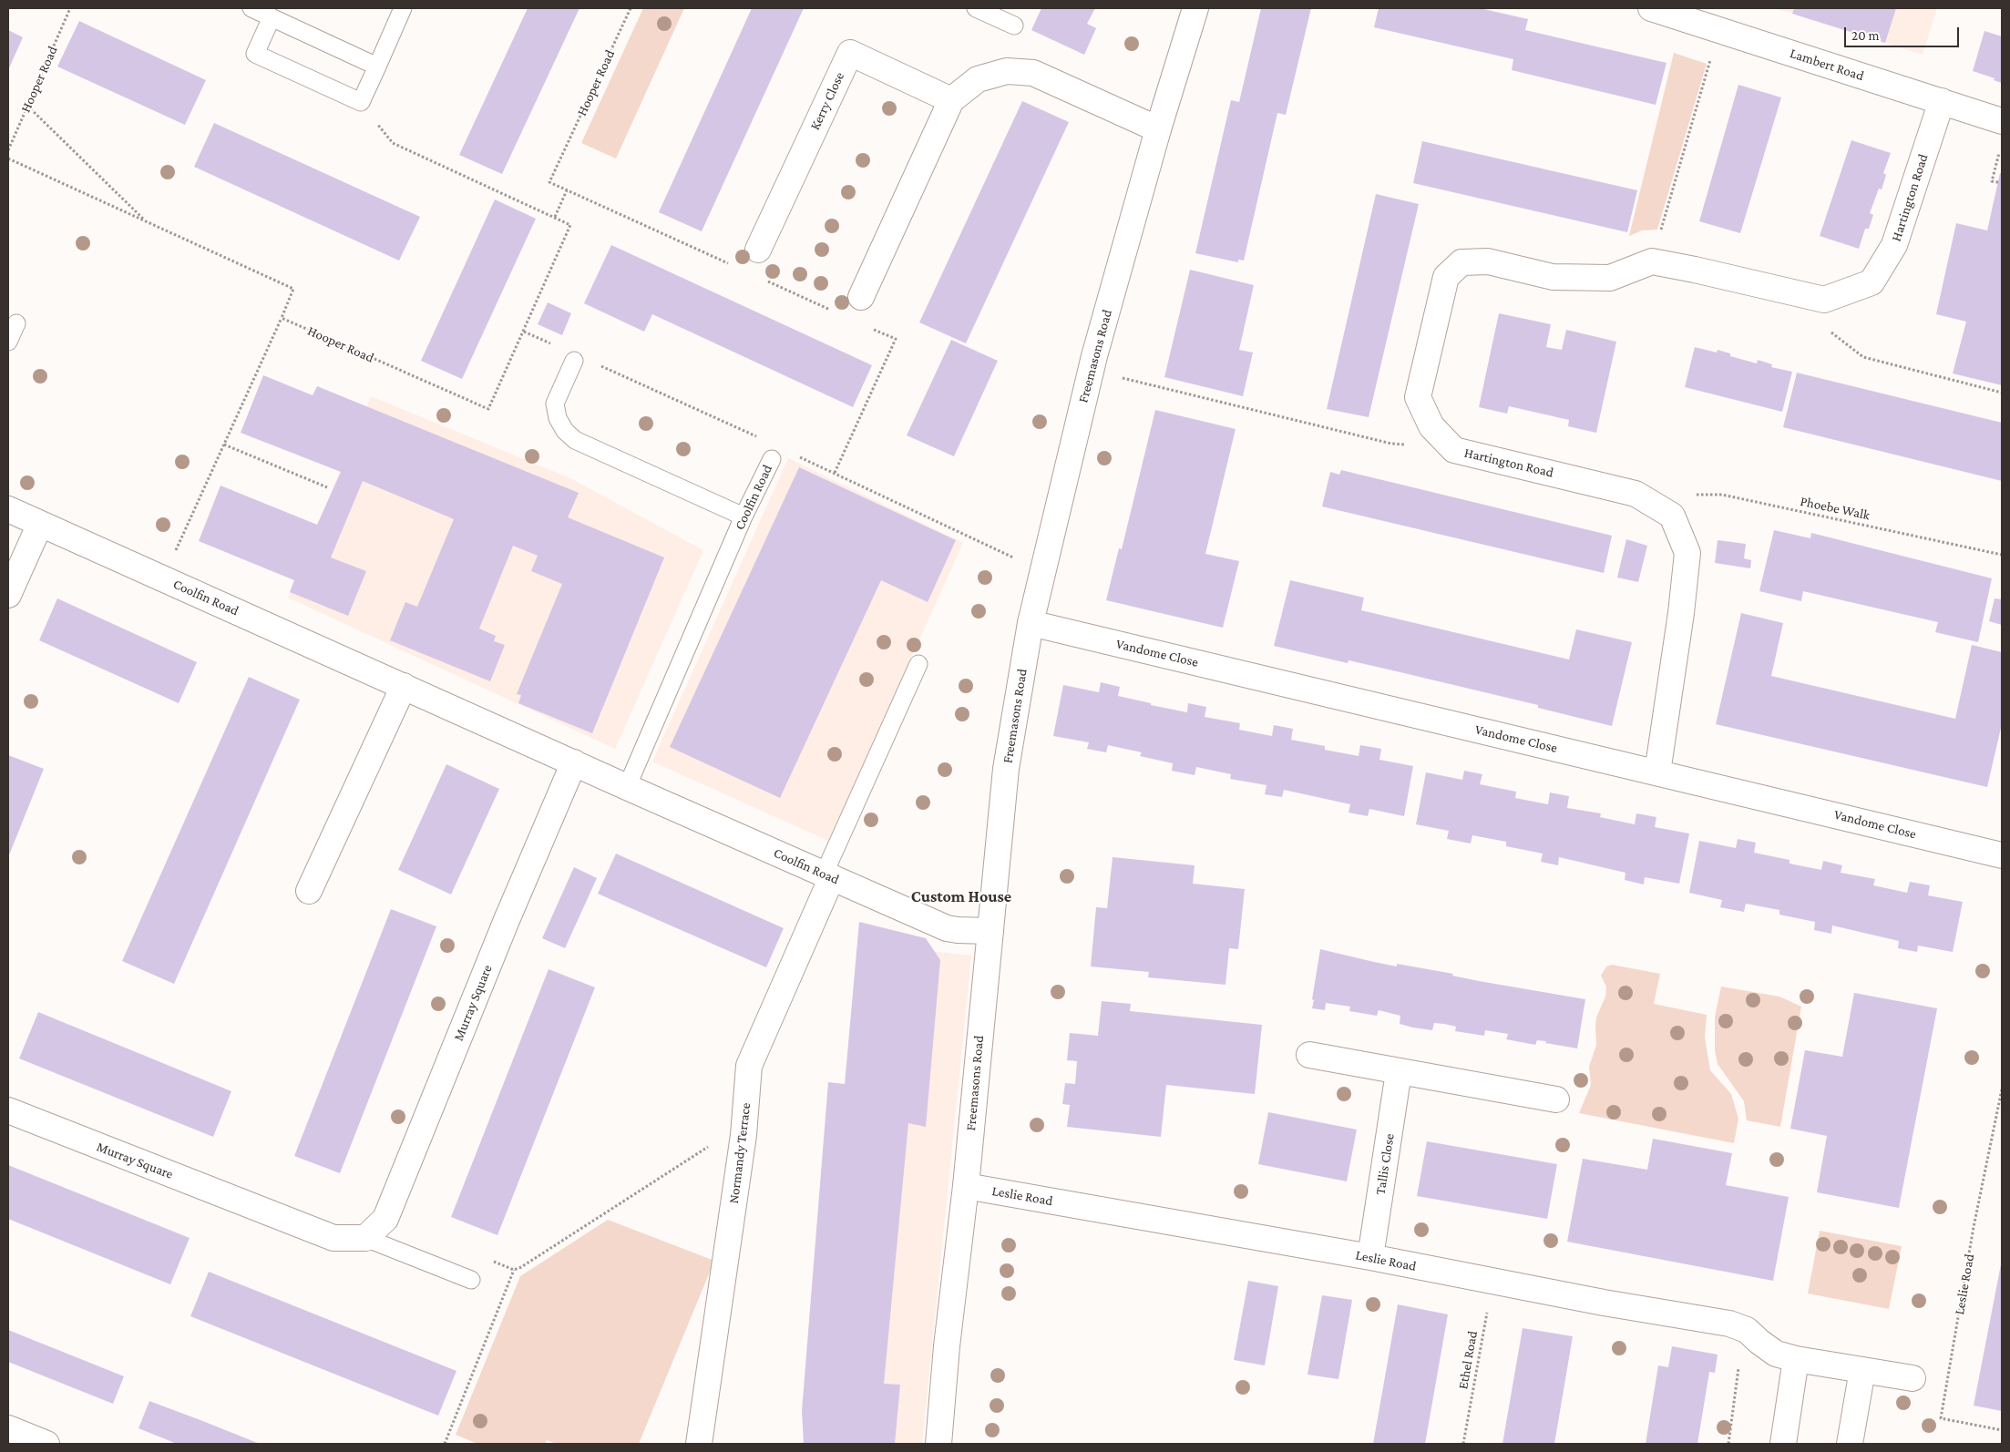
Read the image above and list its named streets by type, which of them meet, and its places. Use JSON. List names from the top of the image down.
{
  "streets": {
    "street": [
      "Lambert Road",
      "Kerry Close",
      "Hartington Road",
      "Freemasons Road",
      "Coolfin Road",
      "Vandome Close",
      "Murray Square",
      "Normandy Terrace",
      "Tallis Close",
      "Leslie Road"
    ],
    "path": ["Hooper Road", "Phoebe Walk", "Ethel Road"]
  },
  "crossings": [
    ["Lambert Road", "Hartington Road"],
    ["Hartington Road", "Phoebe Walk"],
    ["Freemasons Road", "Coolfin Road"],
    ["Freemasons Road", "Vandome Close"],
    ["Freemasons Road", "Leslie Road"],
    ["Coolfin Road", "Murray Square"],
    ["Coolfin Road", "Normandy Terrace"],
    ["Tallis Close", "Leslie Road"],
    ["Leslie Road", "Ethel Road"]
  ],
  "districts": ["Custom House"],
  "scale_bar": "20 m"
}
